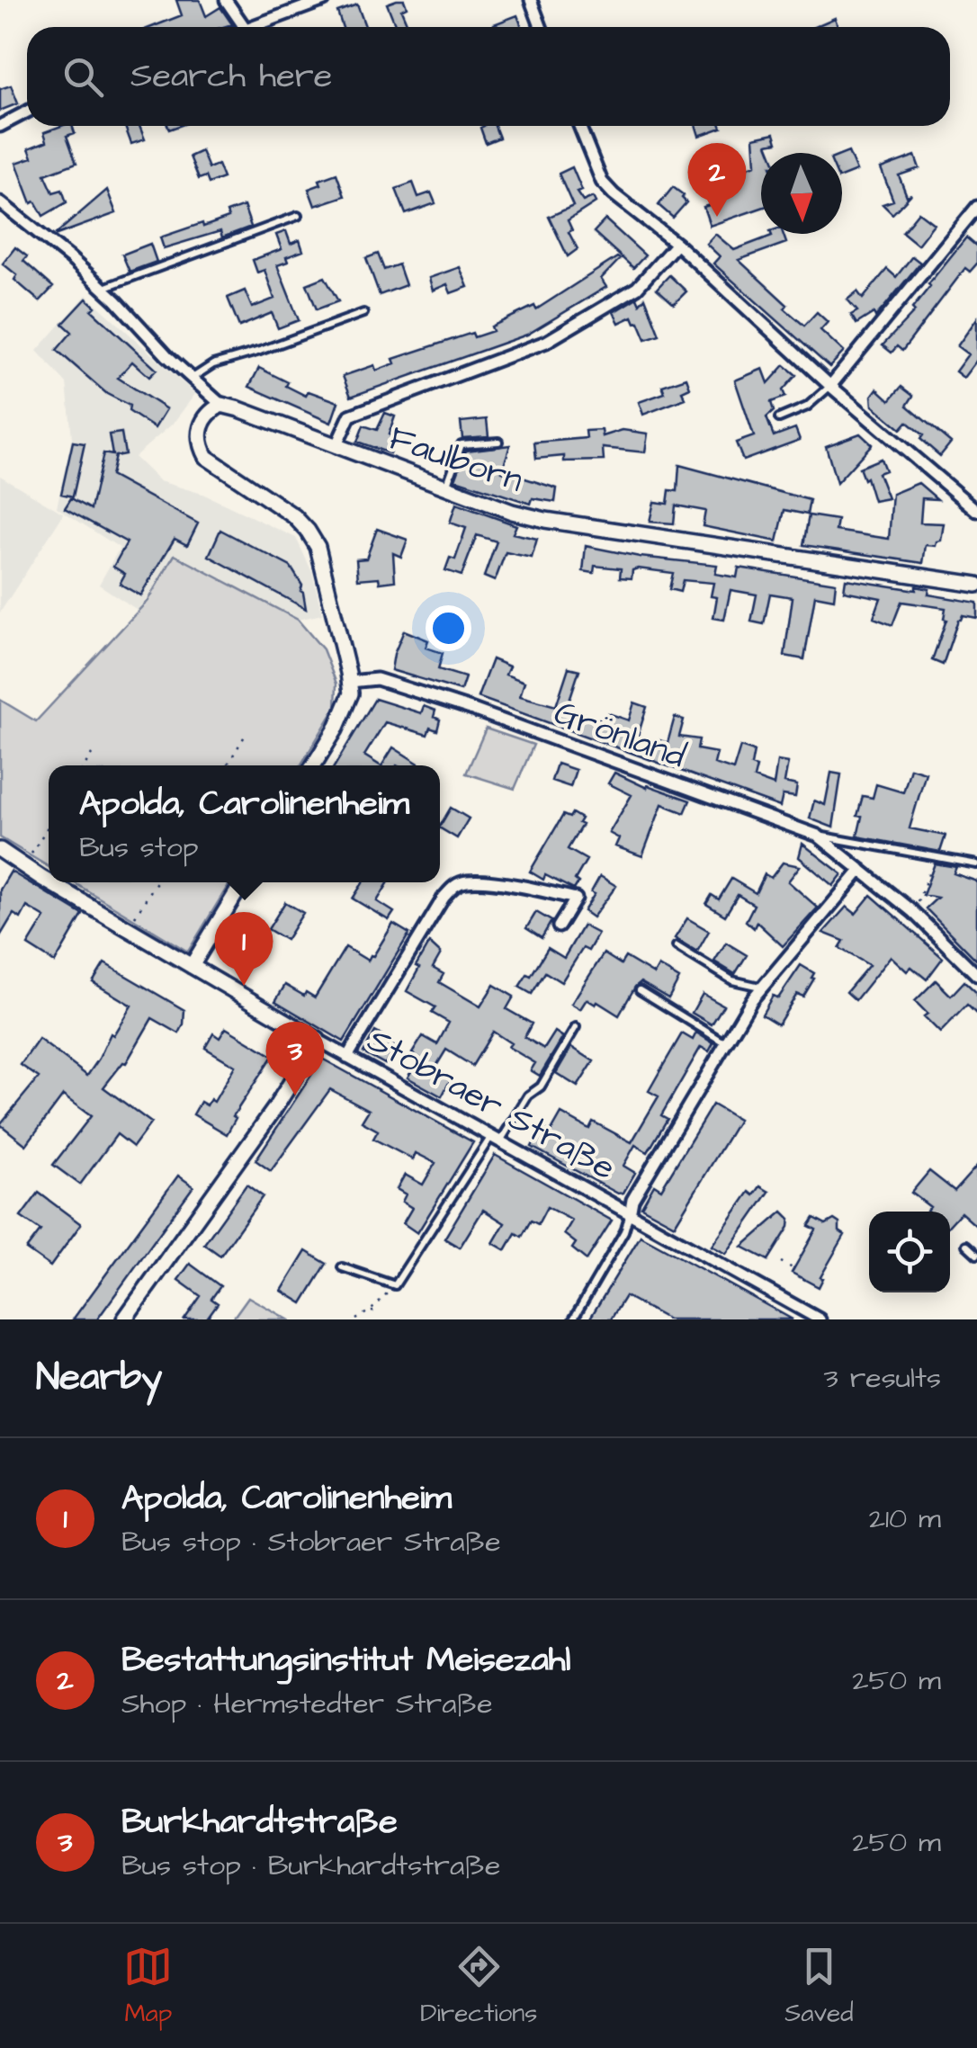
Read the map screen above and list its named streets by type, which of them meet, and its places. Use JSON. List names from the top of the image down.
{
  "streets": {
    "street": ["Faulborn", "Grönland", "Stobraer Straße"]
  },
  "north": "bottom",
  "page": {
    "search": "Search here",
    "pins": ["2", "1", "3"],
    "popup": ["Apolda, Carolinenheim", "Bus stop"],
    "heading": ["Nearby", "3 results"],
    "list": [
      {
        "mark": "1",
        "name": "Apolda, Carolinenheim",
        "note": "Bus stop · Stobraer Straße",
        "value": "210 m"
      },
      {
        "mark": "2",
        "name": "Bestattungsinstitut Meisezahl",
        "note": "Shop · Hermstedter Straße",
        "value": "250 m"
      },
      {
        "mark": "3",
        "name": "Burkhardtstraße",
        "note": "Bus stop · Burkhardtstraße",
        "value": "250 m"
      }
    ],
    "nav": ["Map", "Directions", "Saved"]
  }
}
